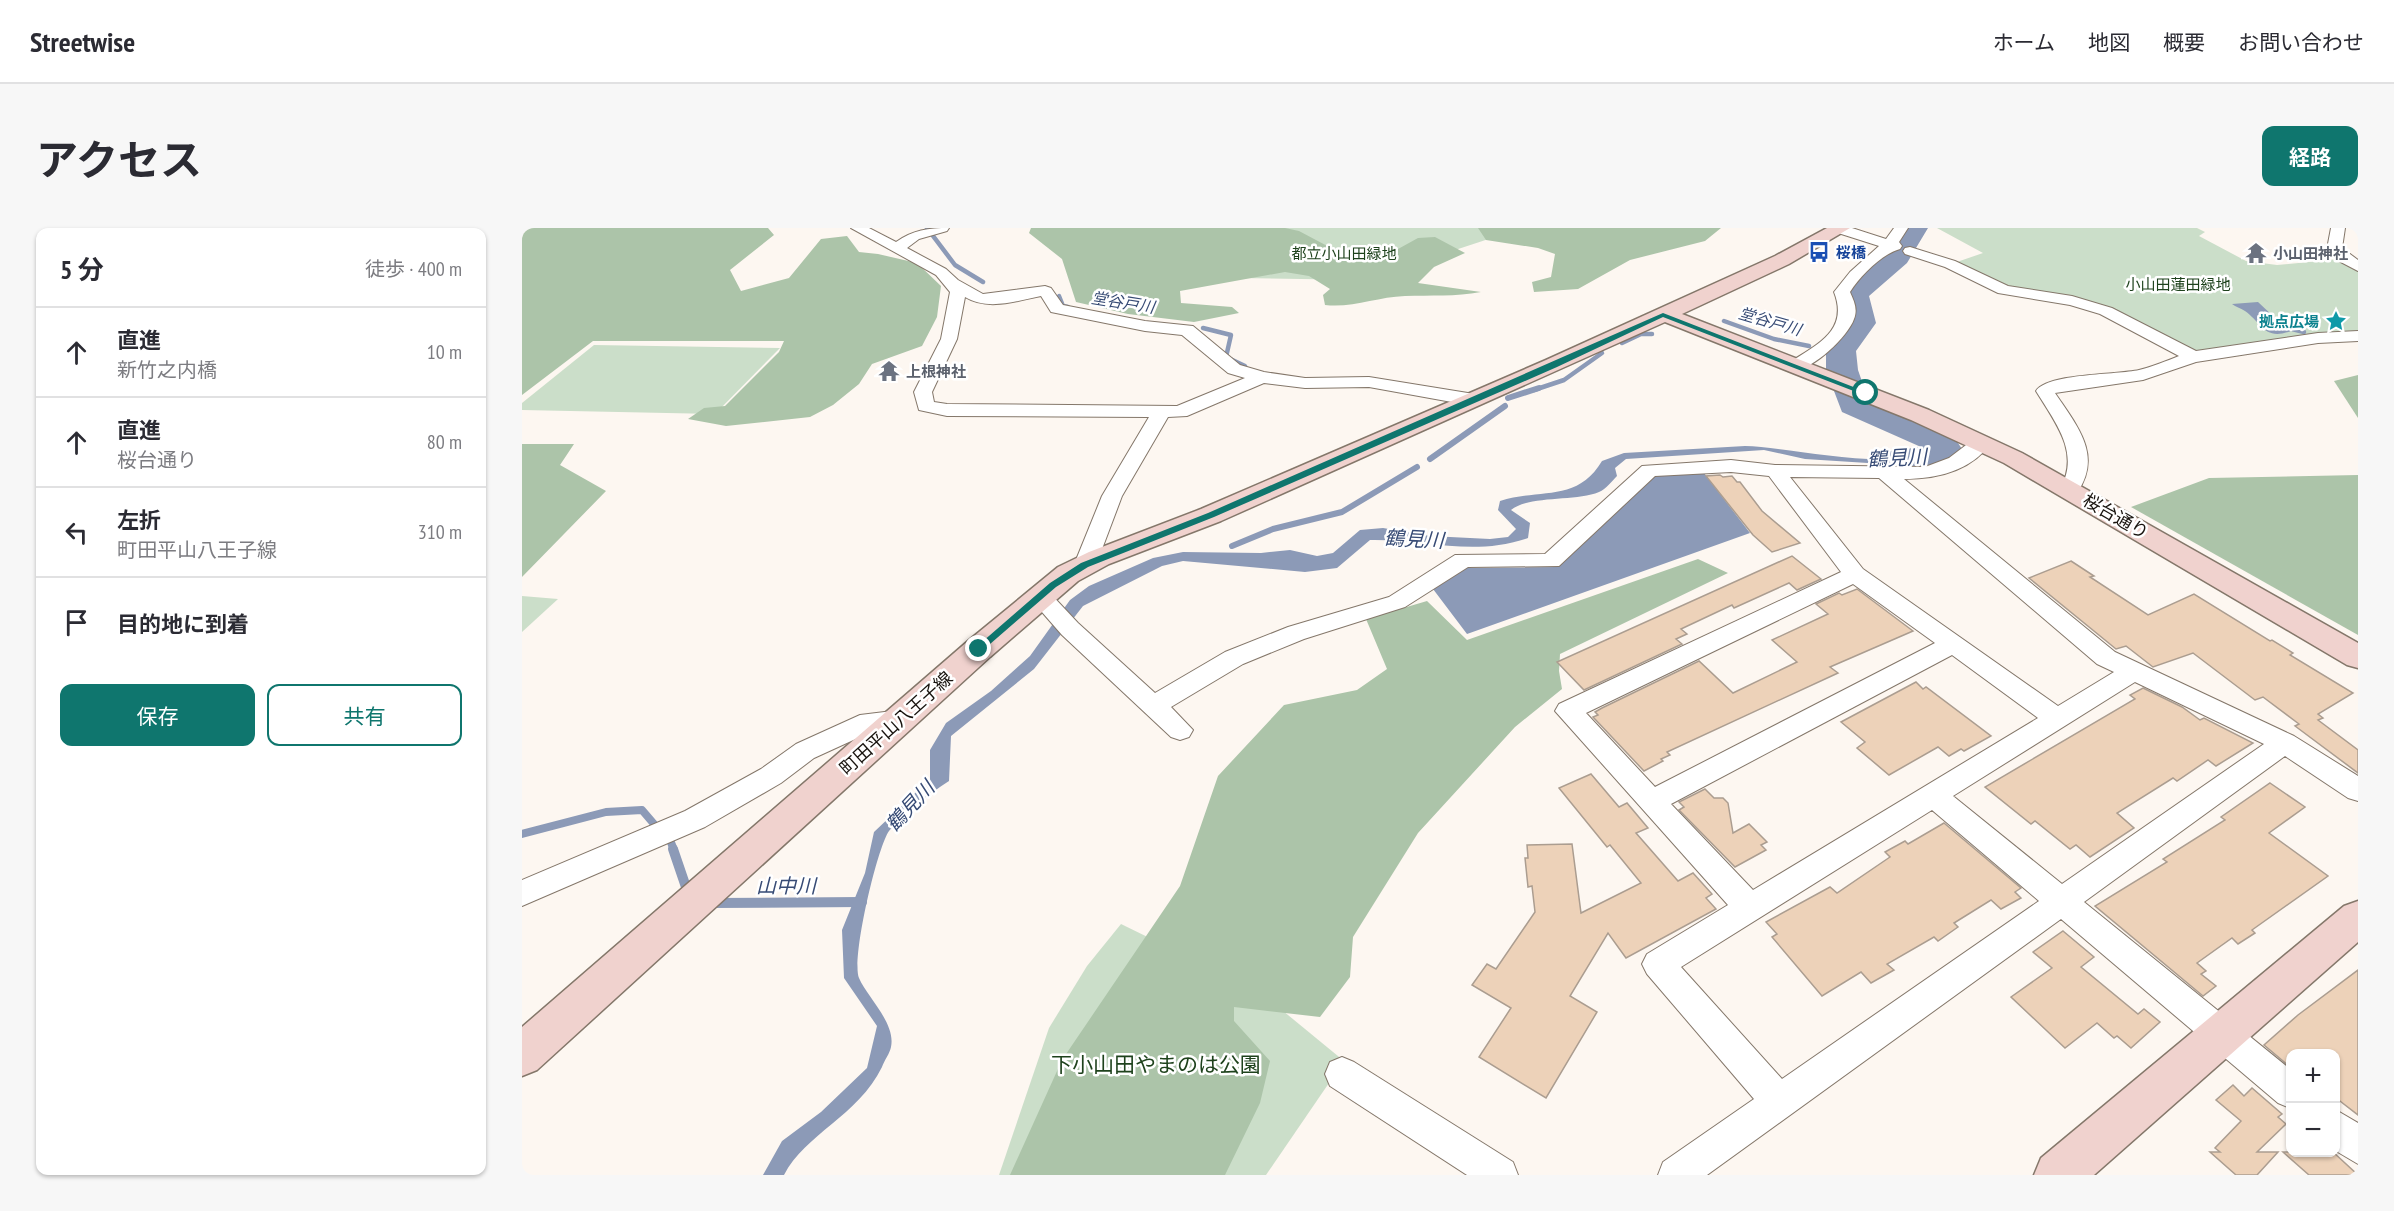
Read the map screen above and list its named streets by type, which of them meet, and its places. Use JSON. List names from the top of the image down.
{
  "streets": {
    "main road": ["桜台通り", "町田平山八王子線"]
  },
  "water": ["堂谷戸川", "鶴見川", "山中川"],
  "parks": ["都立小山田緑地", "小山田蓮田緑地", "下小山田やまのは公園"],
  "places": {
    "bus stop": ["桜橋"],
    "temple": ["小山田神社", "上根神社"],
    "place": ["拠点広場"]
  },
  "page": {
    "header": "Streetwise",
    "nav": [
      "ホーム",
      "地図",
      "概要",
      "お問い合わせ"
    ],
    "title": "アクセス",
    "buttons": [
      "経路",
      ["保存", "共有"]
    ],
    "heading": ["5 分", "徒歩 · 400 m"],
    "list": [
      ["直進", "新竹之内橋", "10 m"],
      ["直進", "桜台通り", "80 m"],
      ["左折", "町田平山八王子線", "310 m"],
      "目的地に到着"
    ],
    "map_buttons": ["+", "−"]
  }
}
